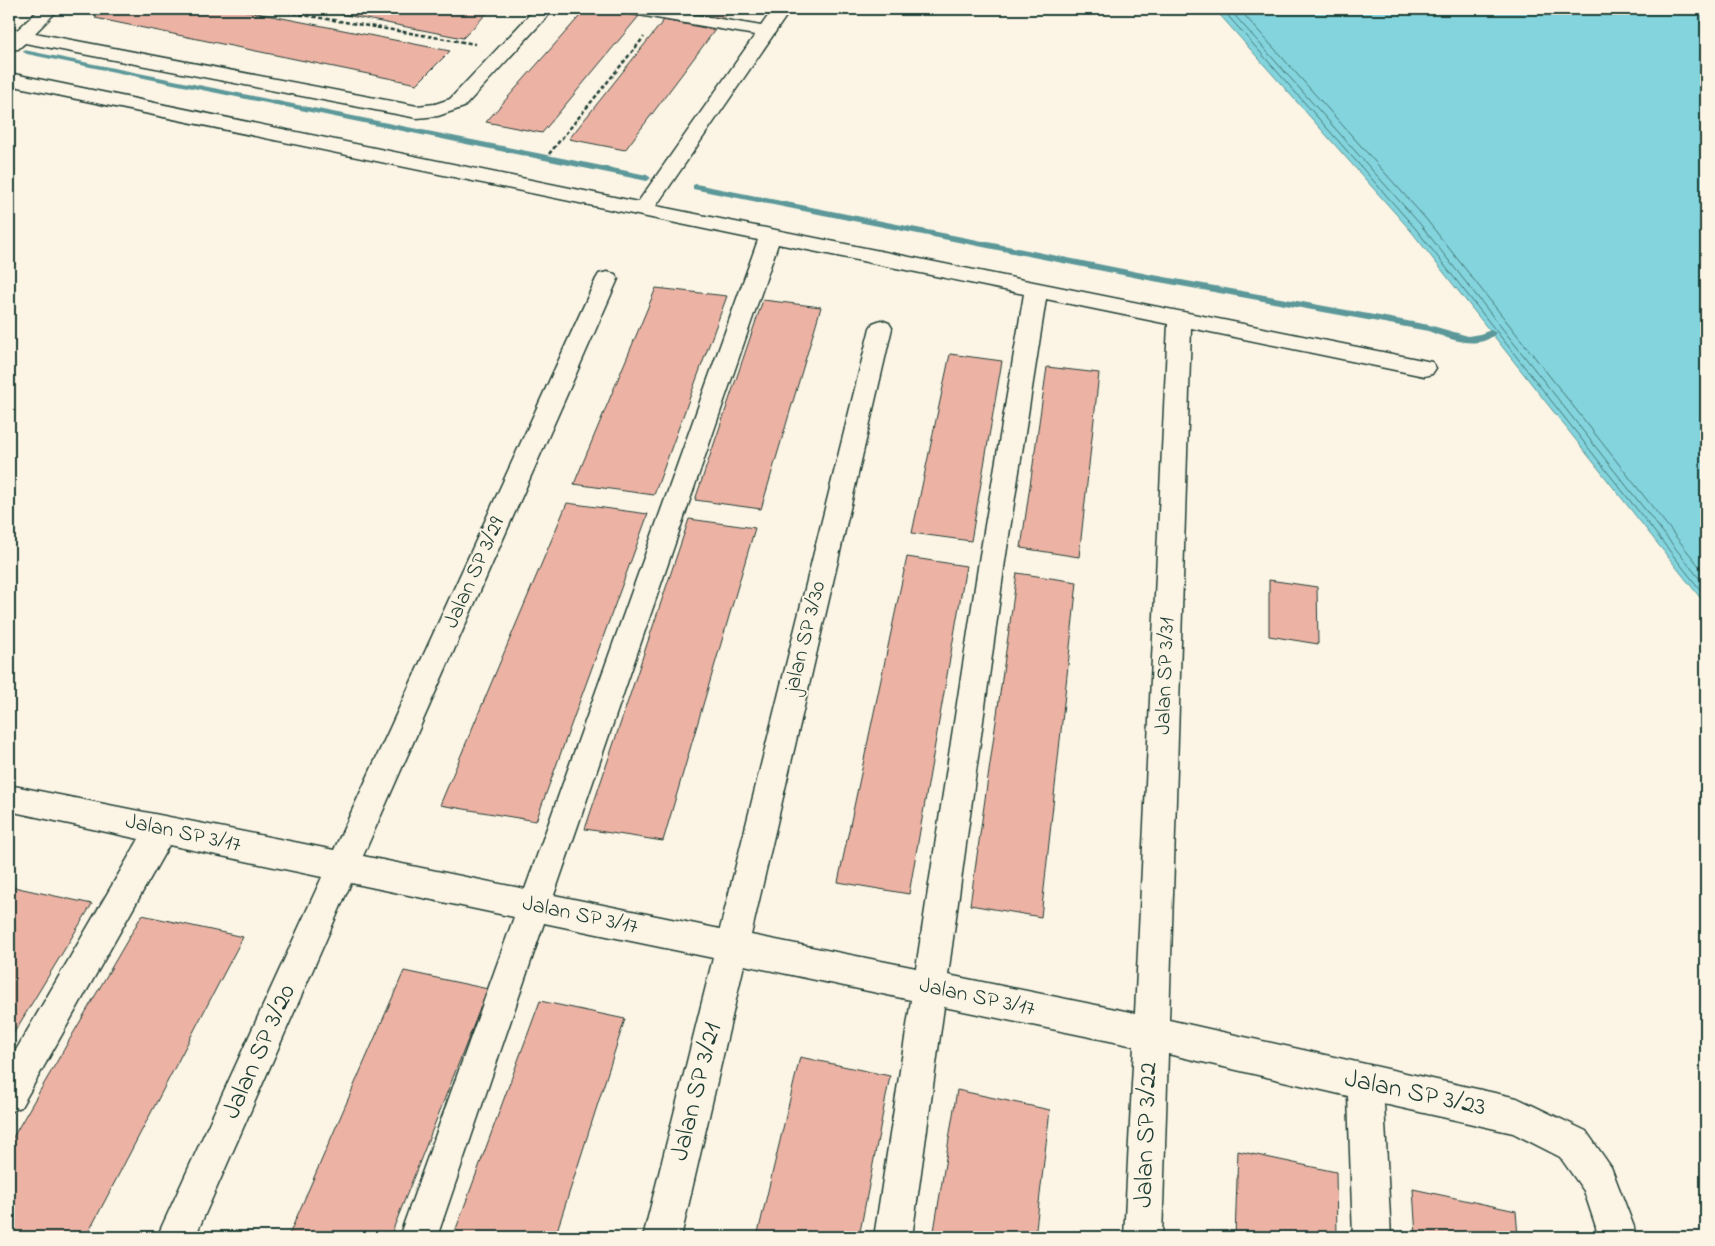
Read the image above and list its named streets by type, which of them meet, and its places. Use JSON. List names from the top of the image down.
{
  "streets": {
    "street": [
      "Jalan SP 3/29",
      "jalan SP 3/30",
      "Jalan SP 3/31",
      "Jalan SP 3/17",
      "Jalan SP 3/20",
      "Jalan SP 3/21",
      "Jalan SP 3/23",
      "Jalan SP 3/22"
    ]
  },
  "crossings": [
    ["Jalan SP 3/29", "Jalan SP 3/17"],
    ["Jalan SP 3/29", "Jalan SP 3/20"],
    ["jalan SP 3/30", "Jalan SP 3/17"],
    ["jalan SP 3/30", "Jalan SP 3/21"],
    ["Jalan SP 3/31", "Jalan SP 3/17"],
    ["Jalan SP 3/31", "Jalan SP 3/23"],
    ["Jalan SP 3/31", "Jalan SP 3/22"],
    ["Jalan SP 3/17", "Jalan SP 3/20"],
    ["Jalan SP 3/17", "Jalan SP 3/21"],
    ["Jalan SP 3/17", "Jalan SP 3/23"],
    ["Jalan SP 3/17", "Jalan SP 3/22"],
    ["Jalan SP 3/23", "Jalan SP 3/22"]
  ]
}
